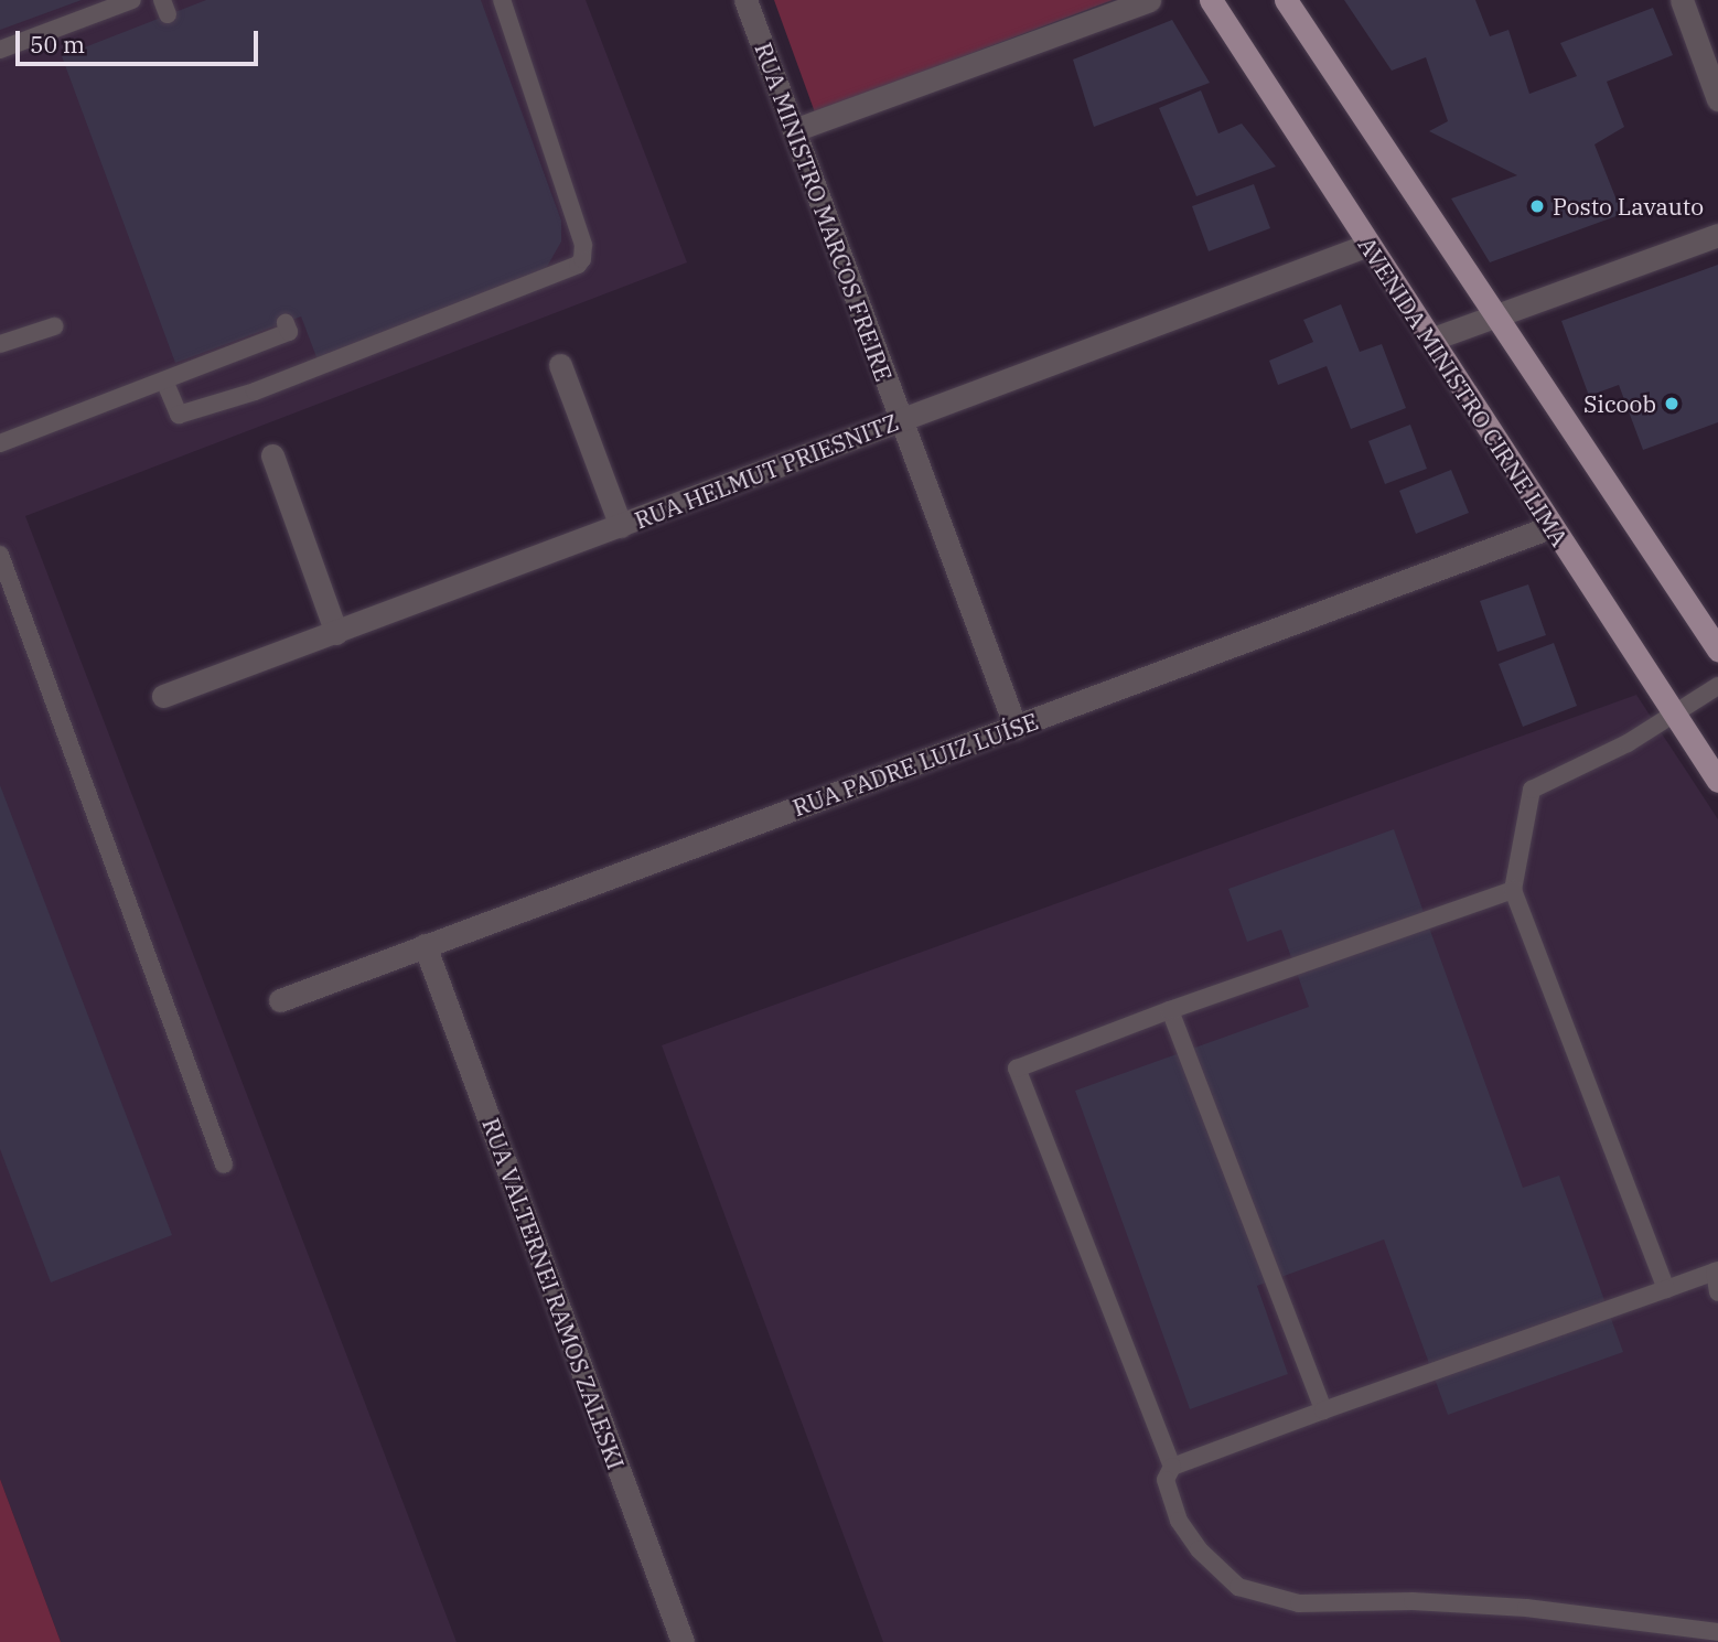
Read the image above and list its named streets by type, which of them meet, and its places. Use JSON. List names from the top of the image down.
{
  "streets": {
    "main road": ["AVENIDA MINISTRO CIRNE LIMA"],
    "street": [
      "RUA MINISTRO MARCOS FREIRE",
      "RUA HELMUT PRIESNITZ",
      "RUA PADRE LUIZ LUÍSE",
      "RUA VALTERNEI RAMOS ZALESKI"
    ]
  },
  "crossings": [
    ["RUA MINISTRO MARCOS FREIRE", "RUA HELMUT PRIESNITZ"],
    ["RUA MINISTRO MARCOS FREIRE", "RUA PADRE LUIZ LUÍSE"],
    ["AVENIDA MINISTRO CIRNE LIMA", "RUA HELMUT PRIESNITZ"],
    ["AVENIDA MINISTRO CIRNE LIMA", "RUA PADRE LUIZ LUÍSE"],
    ["RUA PADRE LUIZ LUÍSE", "RUA VALTERNEI RAMOS ZALESKI"]
  ],
  "places": ["Posto Lavauto", "Sicoob"],
  "scale_bar": "50 m"
}
